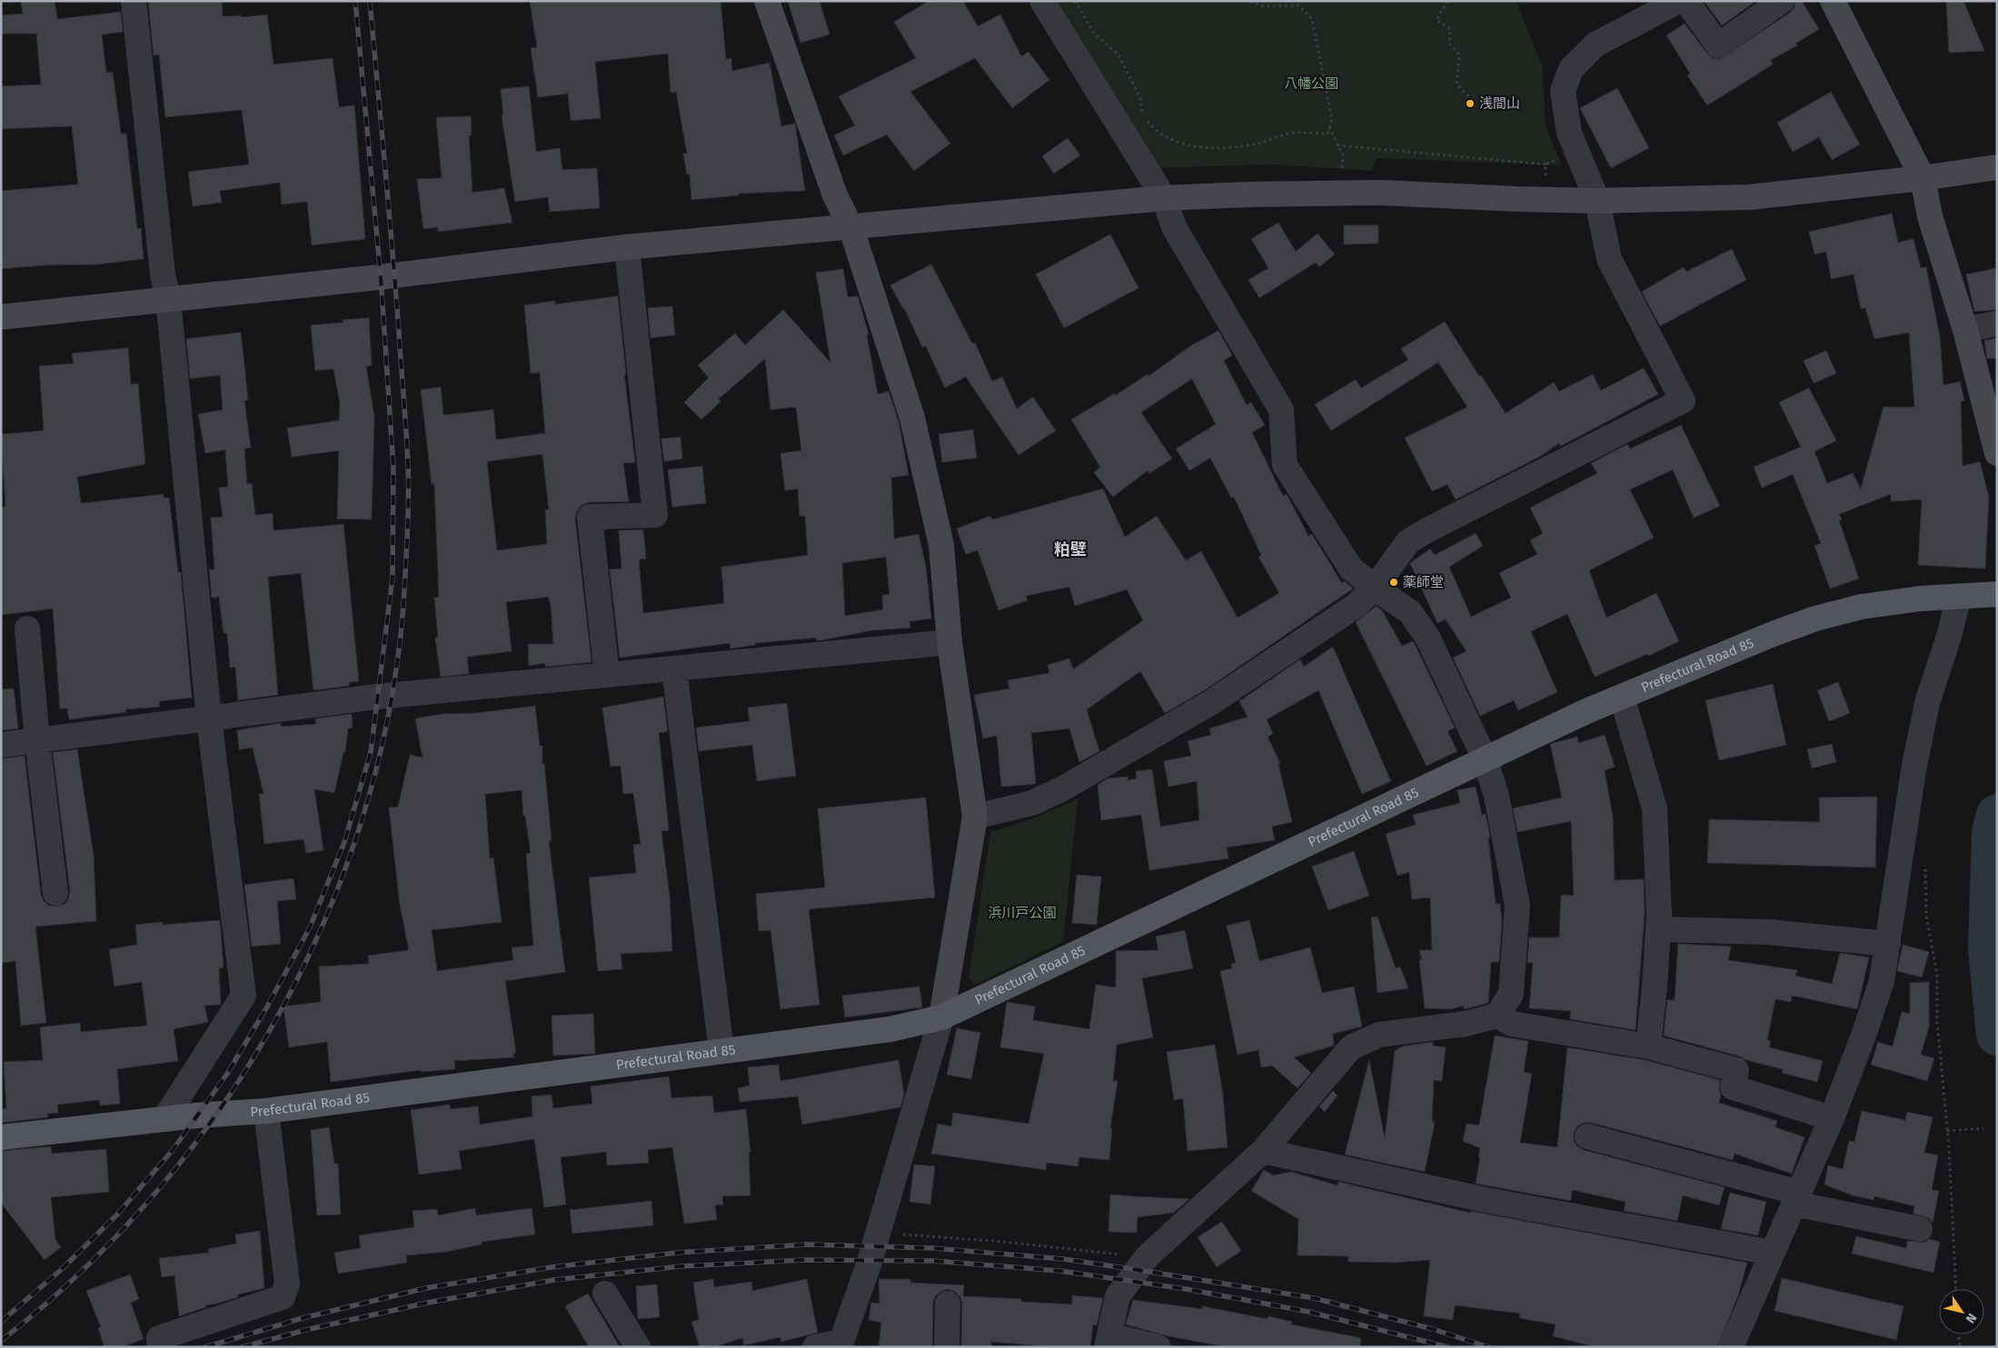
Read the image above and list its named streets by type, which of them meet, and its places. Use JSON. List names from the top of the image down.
{
  "streets": {
    "main road": ["Prefectural Road 85"]
  },
  "districts": ["粕壁"],
  "parks": ["八幡公園", "浜川戸公園"],
  "places": ["浅間山", "薬師堂"],
  "north": "bottom right"
}
